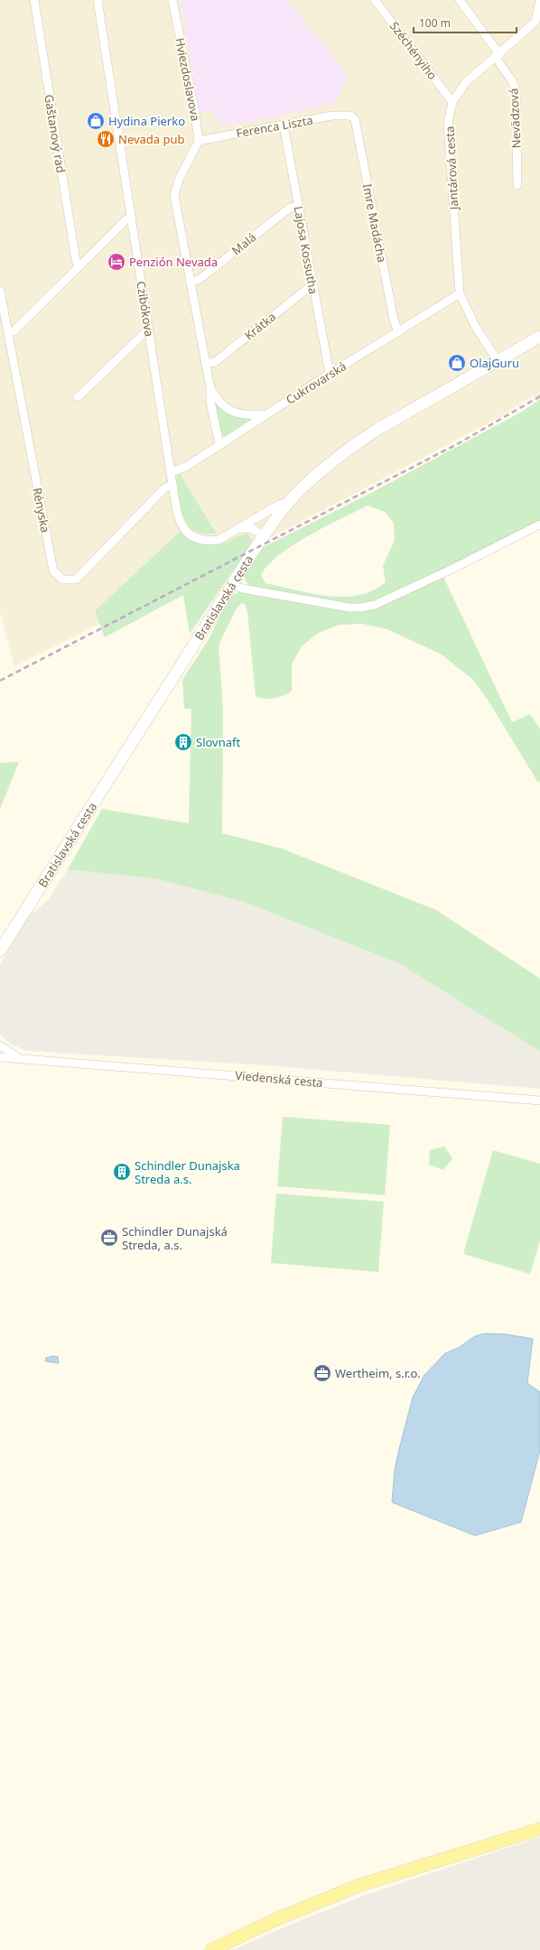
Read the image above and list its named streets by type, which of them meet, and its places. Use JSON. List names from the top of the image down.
{
  "streets": {
    "street": [
      "Széchényiho",
      "Hviezdoslavova",
      "Nevädzová",
      "Ferenca Liszta",
      "Gaštanový rad",
      "Jantárová cesta",
      "Imre Madácha",
      "Malá",
      "Lajosa Kossutha",
      "Czibókova",
      "Krátka",
      "Cukrovarská",
      "Rényska",
      "Bratislavská cesta",
      "Viedenská cesta"
    ]
  },
  "crossings": [
    ["Széchényiho", "Jantárová cesta"],
    ["Hviezdoslavova", "Ferenca Liszta"],
    ["Nevädzová", "Jantárová cesta"],
    ["Ferenca Liszta", "Imre Madácha"],
    ["Ferenca Liszta", "Lajosa Kossutha"],
    ["Jantárová cesta", "Cukrovarská"],
    ["Jantárová cesta", "Bratislavská cesta"],
    ["Imre Madácha", "Cukrovarská"],
    ["Malá", "Lajosa Kossutha"],
    ["Lajosa Kossutha", "Krátka"],
    ["Lajosa Kossutha", "Cukrovarská"],
    ["Czibókova", "Cukrovarská"],
    ["Czibókova", "Rényska"],
    ["Czibókova", "Bratislavská cesta"]
  ],
  "places": {
    "shop": ["Hydina Pierko", "OlajGuru"],
    "restaurant": ["Nevada pub"],
    "hotel": ["Penzión Nevada"],
    "building": ["Slovnaft", "Schindler Dunajska Streda a.s."],
    "office": ["Schindler Dunajská Streda, a.s.", "Wertheim, s.r.o."]
  },
  "scale_bar": "100 m"
}
